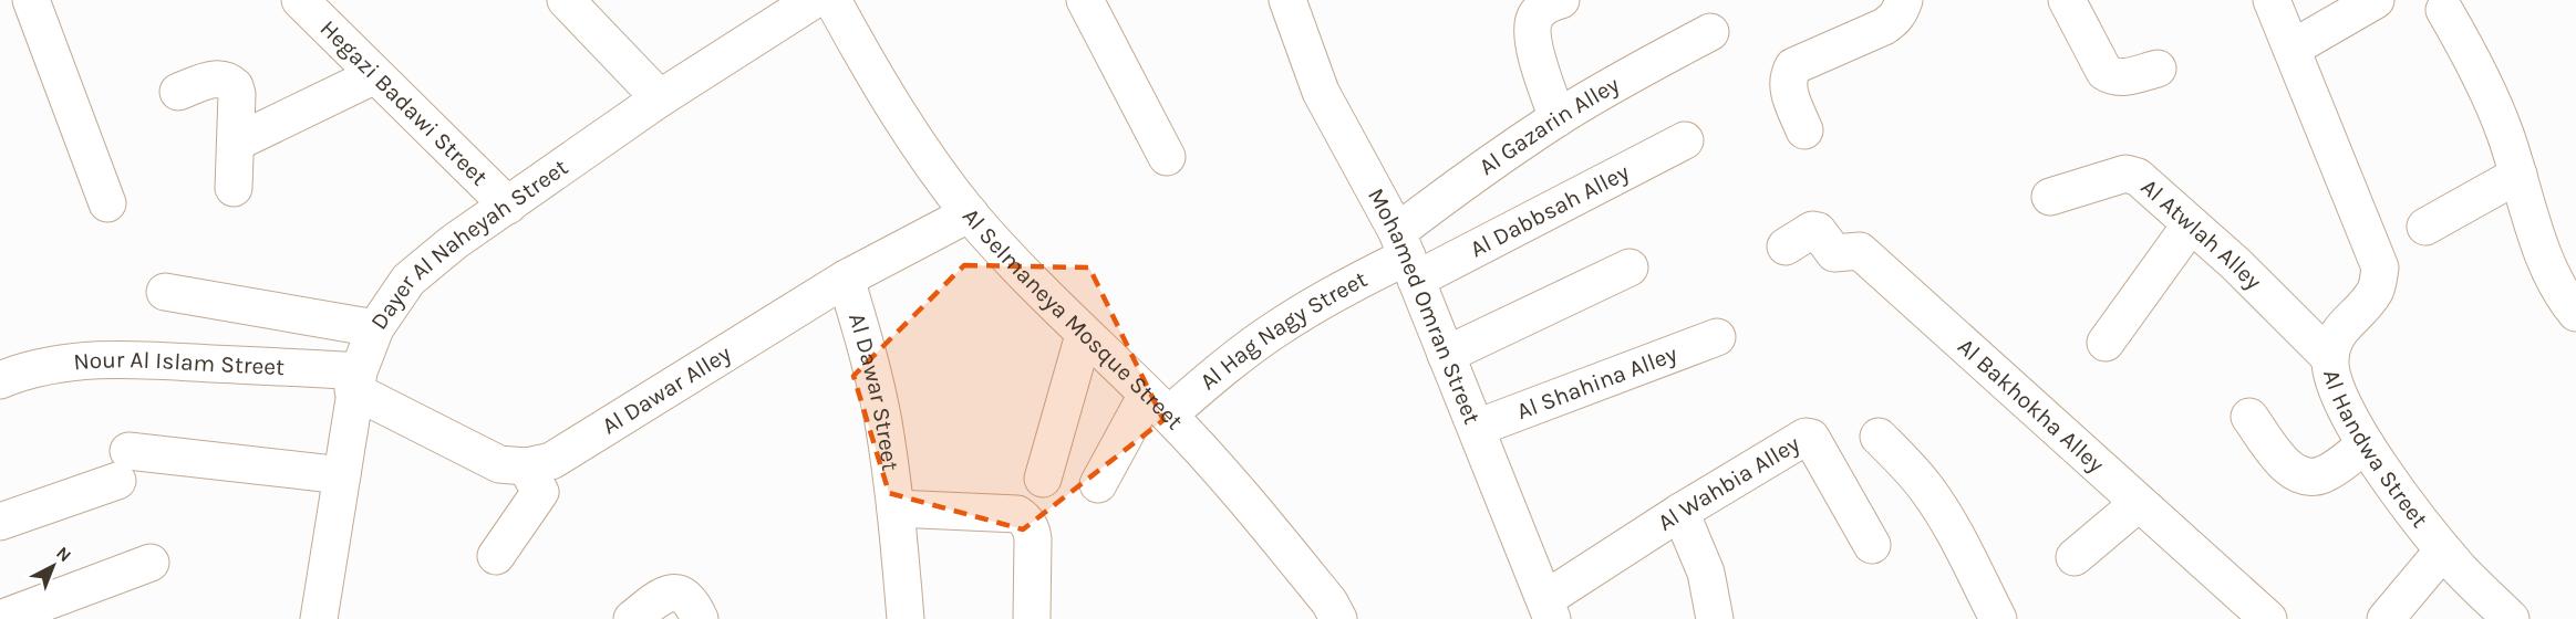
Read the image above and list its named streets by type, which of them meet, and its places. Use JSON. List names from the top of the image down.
{
  "streets": {
    "street": [
      "Hegazi Badawi Street",
      "Al Gazarin Alley",
      "Al Dabbsah Alley",
      "Al Atwlah Alley",
      "Dayer Al Naheyah Street",
      "Mohamed Omran Street",
      "Al Selmaneya Mosque Street",
      "Al Hag Nagy Street",
      "Nour Al Islam Street",
      "Al Shahina Alley",
      "Al Dawar Alley",
      "Al Dawar Street",
      "Al Bakhokha Alley",
      "Al Handwa Street",
      "Al Wahbia Alley"
    ]
  },
  "crossings": [
    ["Hegazi Badawi Street", "Dayer Al Naheyah Street"],
    ["Al Gazarin Alley", "Al Dabbsah Alley"],
    ["Al Gazarin Alley", "Mohamed Omran Street"],
    ["Al Gazarin Alley", "Al Hag Nagy Street"],
    ["Al Dabbsah Alley", "Mohamed Omran Street"],
    ["Al Dabbsah Alley", "Al Hag Nagy Street"],
    ["Al Atwlah Alley", "Al Handwa Street"],
    ["Dayer Al Naheyah Street", "Nour Al Islam Street"],
    ["Dayer Al Naheyah Street", "Al Dawar Alley"],
    ["Mohamed Omran Street", "Al Hag Nagy Street"],
    ["Mohamed Omran Street", "Al Shahina Alley"],
    ["Mohamed Omran Street", "Al Wahbia Alley"],
    ["Al Selmaneya Mosque Street", "Al Hag Nagy Street"],
    ["Al Selmaneya Mosque Street", "Al Dawar Alley"],
    ["Nour Al Islam Street", "Al Dawar Alley"],
    ["Al Dawar Alley", "Al Dawar Street"]
  ],
  "north": "top right"
}
